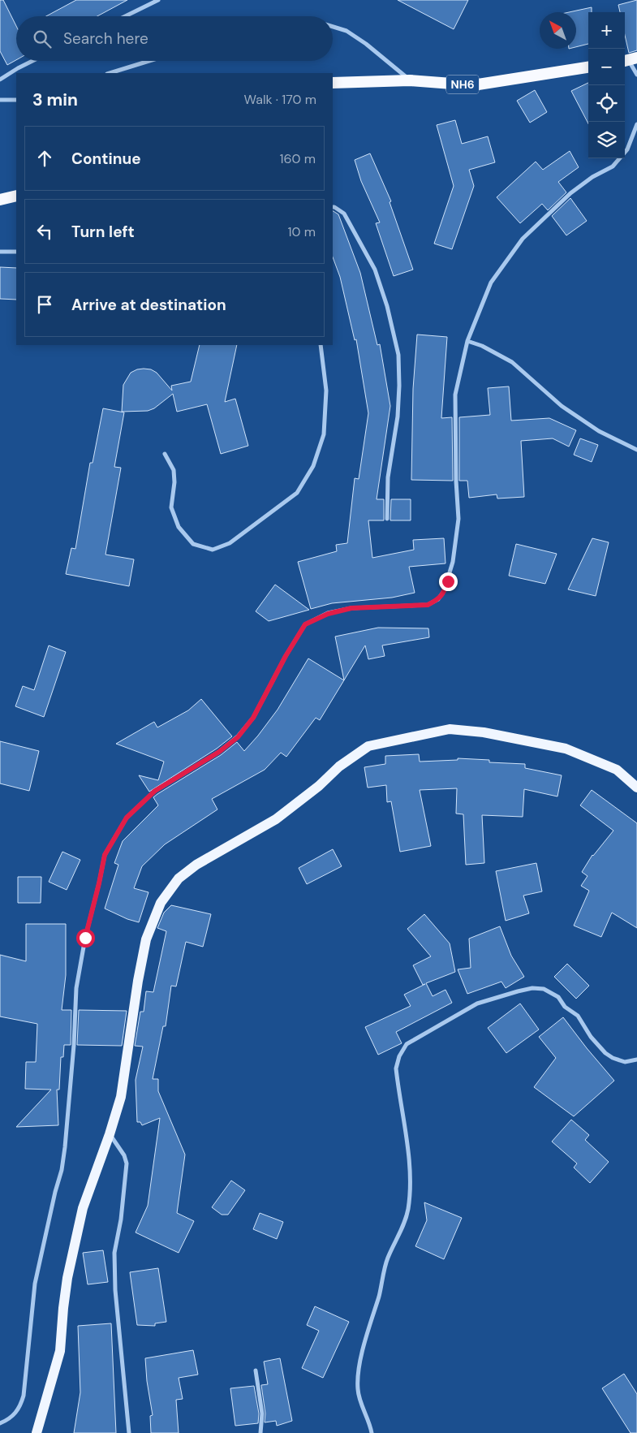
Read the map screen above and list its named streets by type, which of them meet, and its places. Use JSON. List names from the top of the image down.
{
  "streets": {
    "highway": ["NH6"]
  },
  "north": "top left",
  "page": {
    "map_buttons": ["+", "−"],
    "search": "Search here",
    "heading": ["3 min", "Walk · 170 m"],
    "list": [
      ["Continue", "160 m"],
      ["Turn left", "10 m"],
      "Arrive at destination"
    ]
  }
}
